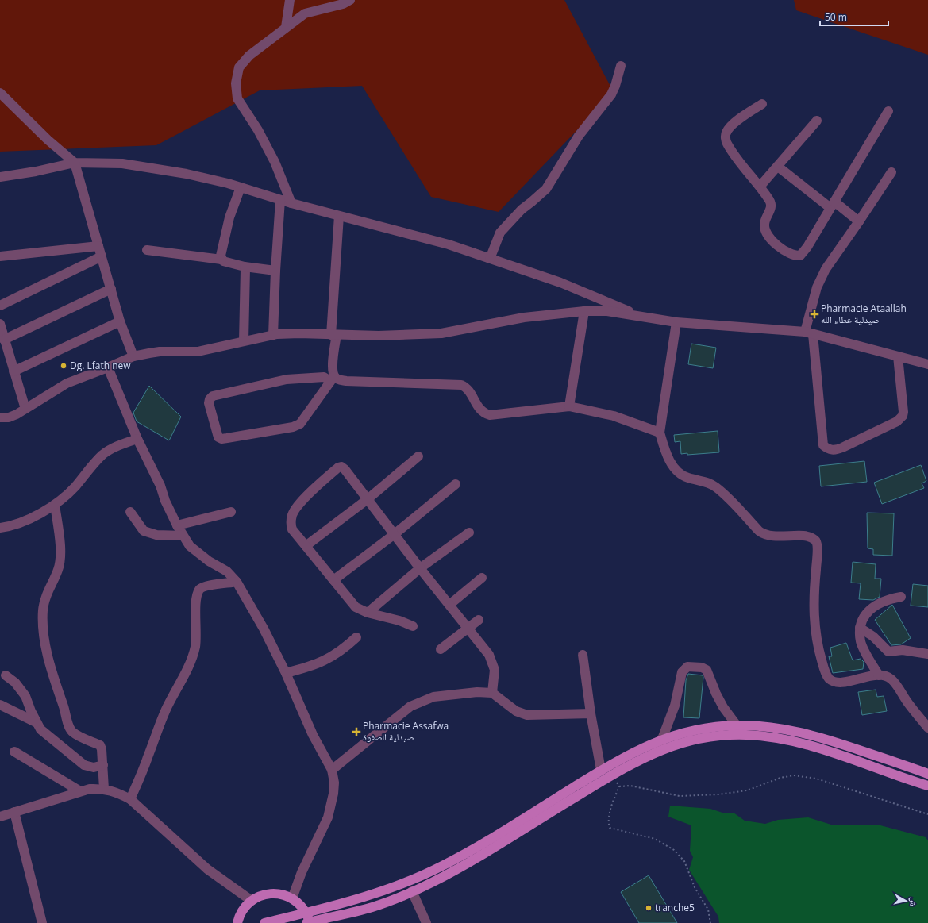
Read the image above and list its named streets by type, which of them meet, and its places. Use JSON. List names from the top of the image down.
{
  "places": {
    "health": ["Pharmacie Ataallah صيدلية عطاء الله", "Pharmacie Assafwa صيدلية الصفوة"],
    "other": ["Dg. Lfath new", "tranche5"]
  },
  "scale_bar": "50 m",
  "north": "right"
}
